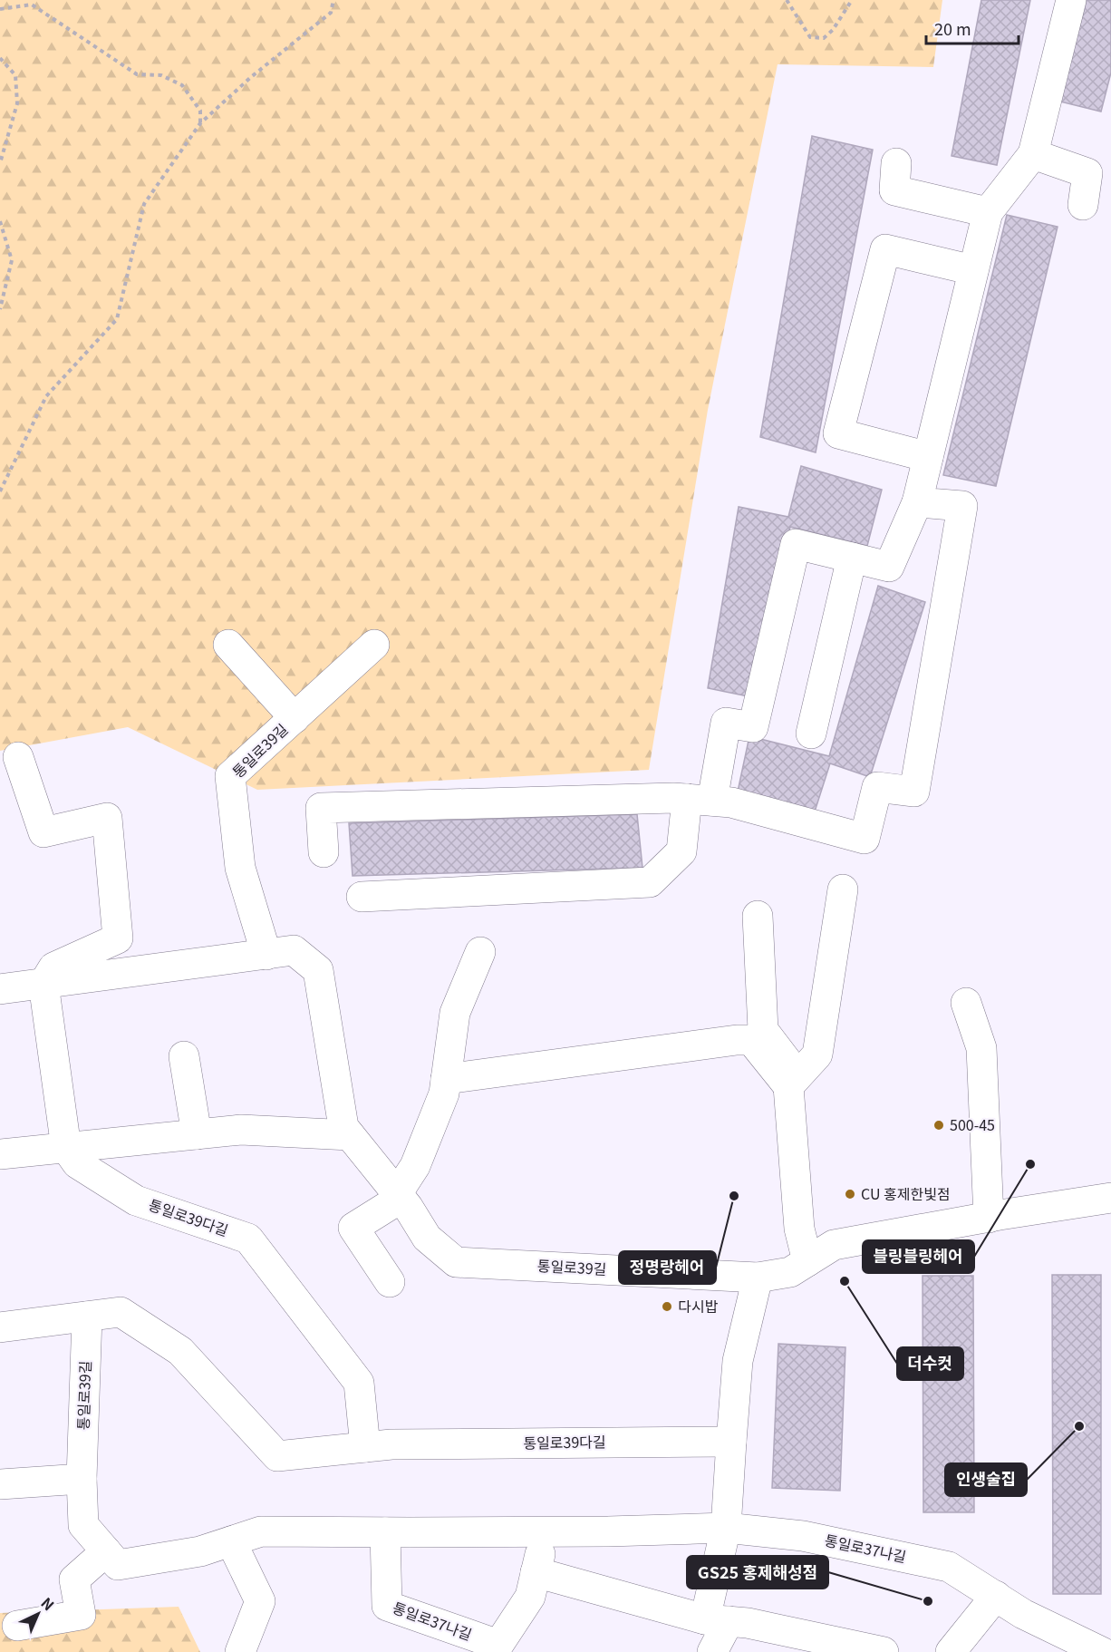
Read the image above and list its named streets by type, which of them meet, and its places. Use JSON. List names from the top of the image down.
{
  "streets": {
    "street": ["통일로39길", "통일로39다길", "통일로37나길"]
  },
  "crossings": [
    ["통일로39길", "통일로39다길"],
    ["통일로39길", "통일로37나길"]
  ],
  "places": [
    "500-45",
    "블링블링헤어",
    "CU 홍제한빛점",
    "정명랑헤어",
    "더수컷",
    "다시밥",
    "인생술집",
    "GS25 홍제해성점"
  ],
  "scale_bar": "20 m",
  "north": "top right"
}
